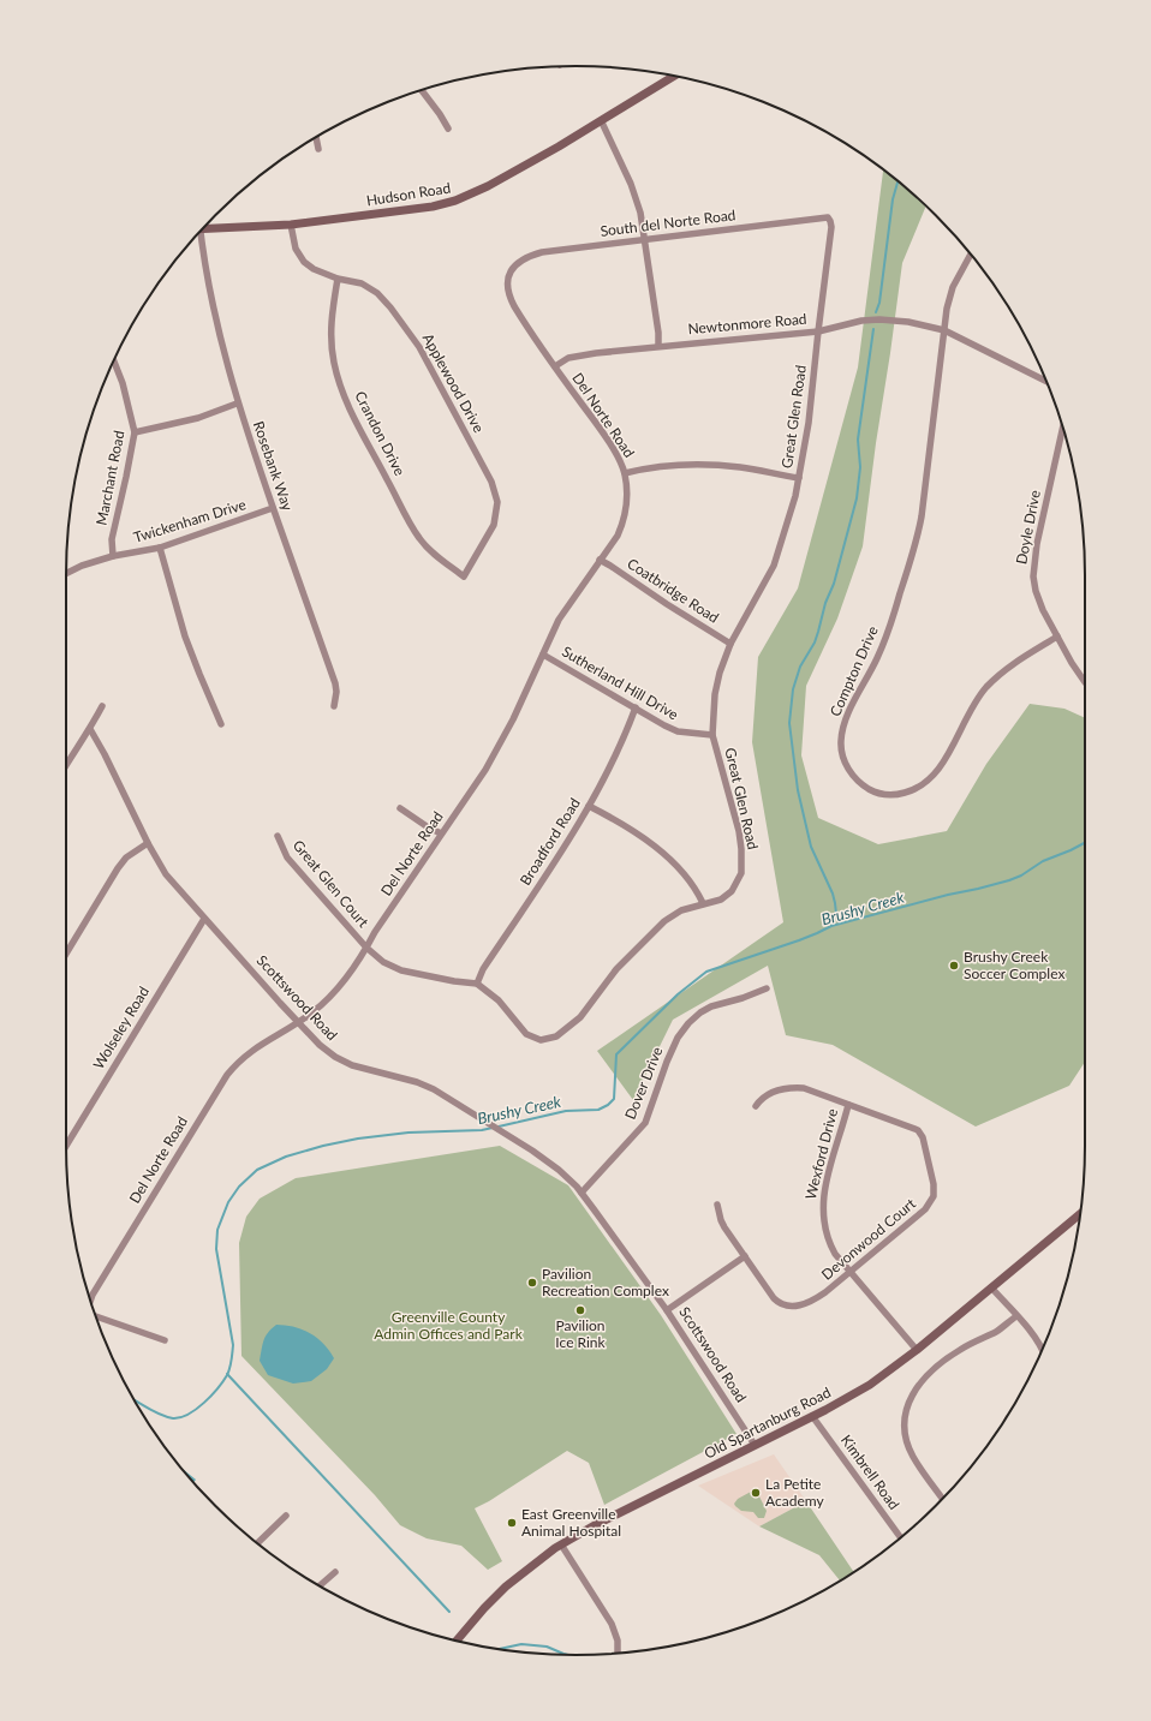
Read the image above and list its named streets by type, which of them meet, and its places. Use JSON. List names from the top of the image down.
{
  "streets": {
    "main road": ["Hudson Road", "Old Spartanburg Road"],
    "street": [
      "South del Norte Road",
      "Newtonmore Road",
      "Applewood Drive",
      "Del Norte Road",
      "Great Glen Road",
      "Crandon Drive",
      "Rosebank Way",
      "Marchant Road",
      "Twickenham Drive",
      "Doyle Drive",
      "Coatbridge Road",
      "Compton Drive",
      "Sutherland Hill Drive",
      "Broadford Road",
      "Great Glen Court",
      "Scottswood Road",
      "Wolseley Road",
      "Dover Drive",
      "Wexford Drive",
      "Devonwood Court",
      "Kimbrell Road"
    ]
  },
  "crossings": [
    ["Hudson Road", "Applewood Drive"],
    ["South del Norte Road", "Newtonmore Road"],
    ["South del Norte Road", "Del Norte Road"],
    ["South del Norte Road", "Great Glen Road"],
    ["Newtonmore Road", "Del Norte Road"],
    ["Newtonmore Road", "Great Glen Road"],
    ["Newtonmore Road", "Compton Drive"],
    ["Applewood Drive", "Crandon Drive"],
    ["Del Norte Road", "Coatbridge Road"],
    ["Del Norte Road", "Sutherland Hill Drive"],
    ["Del Norte Road", "Great Glen Court"],
    ["Del Norte Road", "Scottswood Road"],
    ["Great Glen Road", "Coatbridge Road"],
    ["Great Glen Road", "Sutherland Hill Drive"],
    ["Great Glen Road", "Broadford Road"],
    ["Rosebank Way", "Twickenham Drive"],
    ["Marchant Road", "Twickenham Drive"],
    ["Doyle Drive", "Compton Drive"],
    ["Sutherland Hill Drive", "Broadford Road"],
    ["Scottswood Road", "Wolseley Road"],
    ["Scottswood Road", "Dover Drive"],
    ["Scottswood Road", "Old Spartanburg Road"],
    ["Wexford Drive", "Devonwood Court"],
    ["Wexford Drive", "Old Spartanburg Road"],
    ["Old Spartanburg Road", "Kimbrell Road"]
  ],
  "water": ["Brushy Creek"],
  "parks": ["Greenville County Admin Offices and Park"],
  "places": [
    "Brushy Creek Soccer Complex",
    "Pavilion Recreation Complex",
    "Pavilion Ice Rink",
    "La Petite Academy",
    "East Greenville Animal Hospital"
  ]
}
